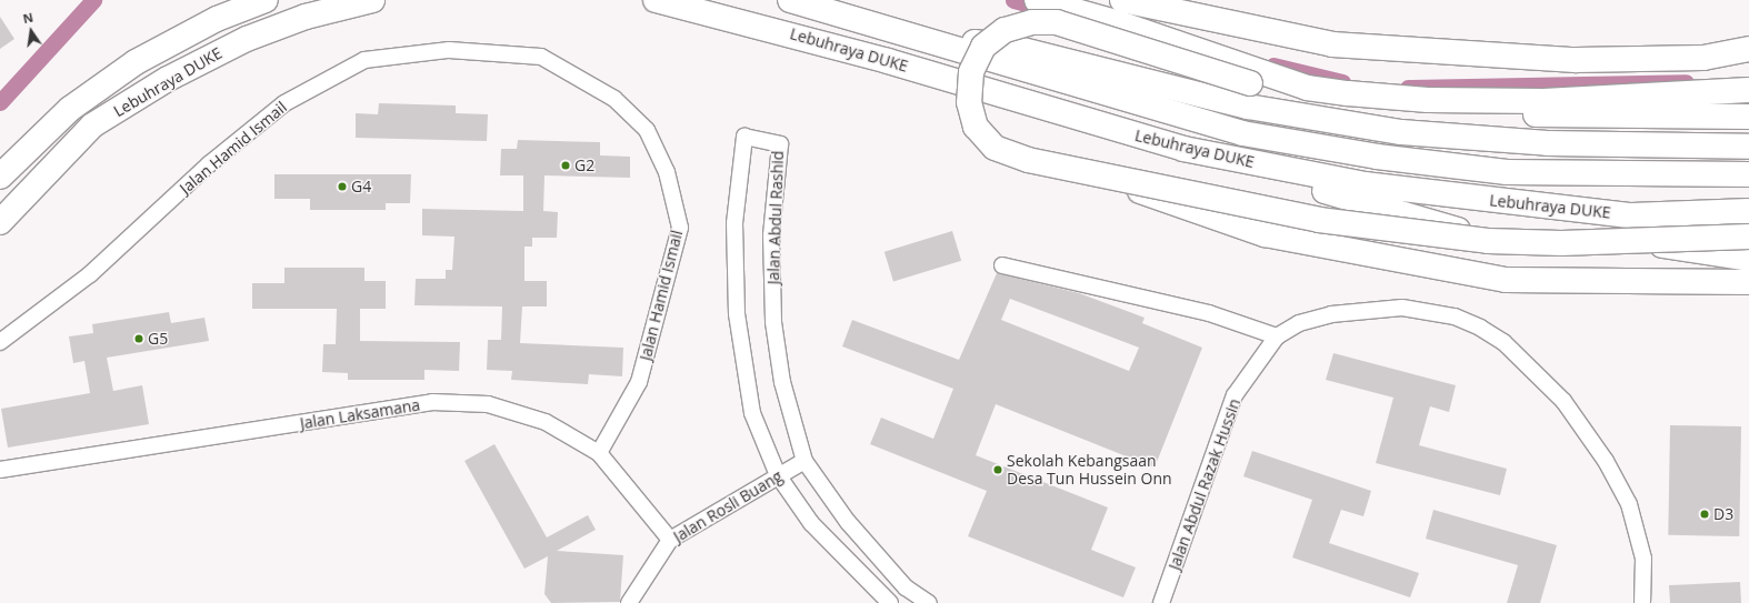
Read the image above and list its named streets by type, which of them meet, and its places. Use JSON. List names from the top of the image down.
{
  "streets": {
    "highway": ["Lebuhraya DUKE"],
    "street": [
      "Jalan Hamid Ismail",
      "Jalan Abdul Rashid",
      "Jalan Laksamana",
      "Jalan Abdul Razak Hussin",
      "Jalan Rosli Buang"
    ]
  },
  "crossings": [
    ["Jalan Hamid Ismail", "Jalan Laksamana"],
    ["Jalan Abdul Rashid", "Jalan Rosli Buang"],
    ["Jalan Laksamana", "Jalan Rosli Buang"]
  ],
  "places": [
    "G2",
    "G4",
    "G5",
    "Sekolah Kebangsaan Desa Tun Hussein Onn",
    "D3"
  ],
  "north": "top"
}
